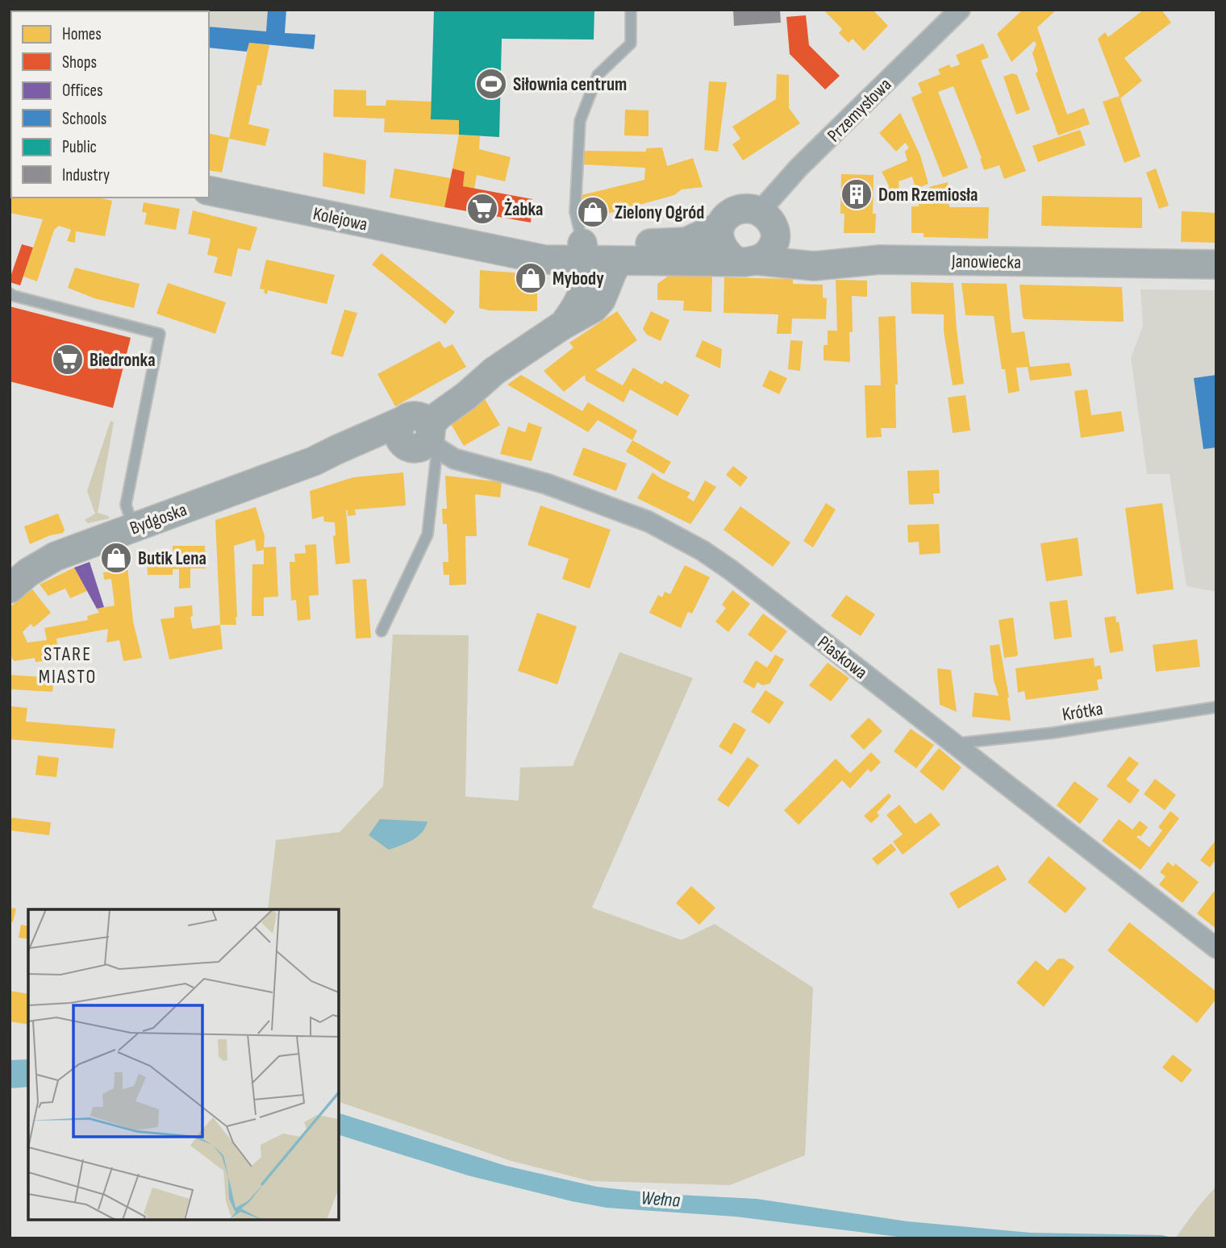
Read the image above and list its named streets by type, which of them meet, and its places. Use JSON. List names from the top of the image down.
{
  "streets": {
    "street": [
      "Przemysłowa",
      "Kolejowa",
      "Janowiecka",
      "Bydgoska",
      "Piaskowa"
    ],
    "lane": ["Krótka"]
  },
  "crossings": [
    ["Przemysłowa", "Kolejowa"],
    ["Przemysłowa", "Janowiecka"],
    ["Kolejowa", "Janowiecka"],
    ["Kolejowa", "Bydgoska"],
    ["Bydgoska", "Piaskowa"],
    ["Piaskowa", "Krótka"]
  ],
  "districts": ["STARE MIASTO"],
  "water": ["Wełna"],
  "places": {
    "sports": ["Siłownia centrum"],
    "building": ["Dom Rzemiosła"],
    "supermarket": ["Żabka", "Biedronka"],
    "shop": ["Zielony Ogród", "Mybody", "Butik Lena"]
  },
  "legend": [
    "Homes",
    "Shops",
    "Offices",
    "Schools",
    "Public",
    "Industry"
  ]
}
